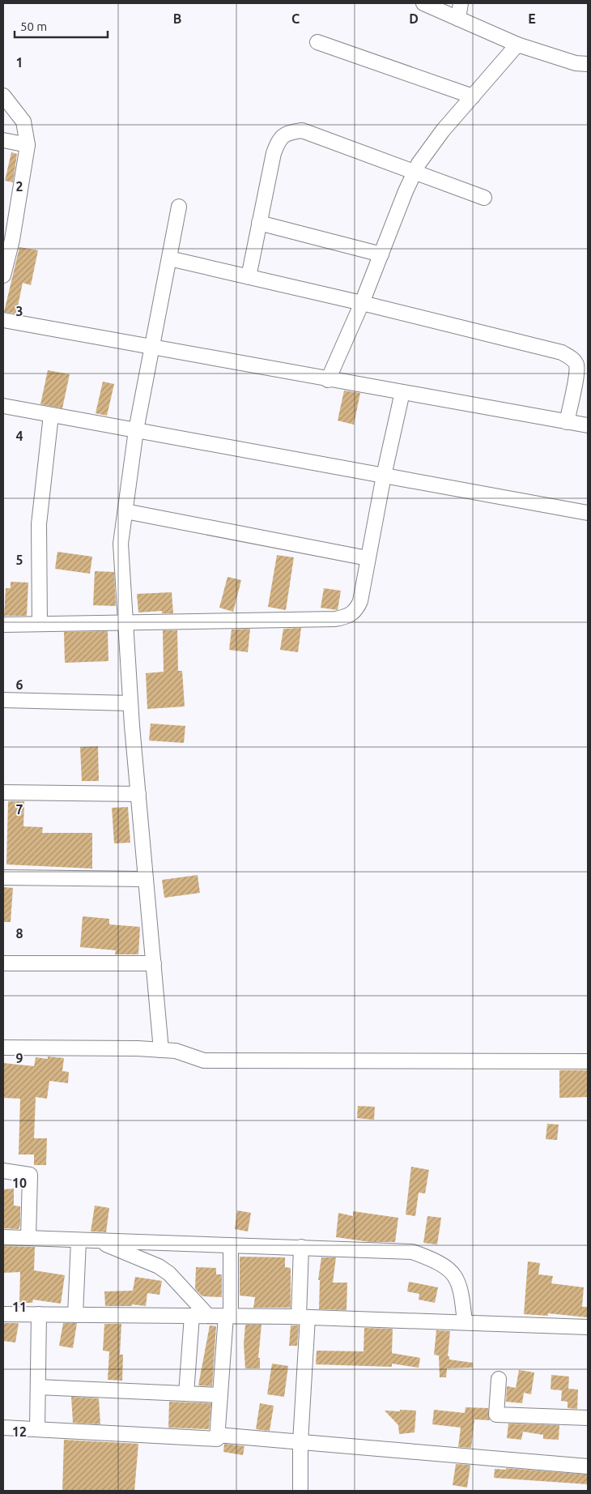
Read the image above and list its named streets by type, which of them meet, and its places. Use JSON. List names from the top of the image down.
{
  "scale_bar": "50 m",
  "grid": {
    "columns": [
      "B",
      "C",
      "D",
      "E"
    ],
    "rows": [
      "1",
      "2",
      "3",
      "4",
      "5",
      "6",
      "7",
      "8",
      "9",
      "10",
      "11",
      "12"
    ]
  }
}
